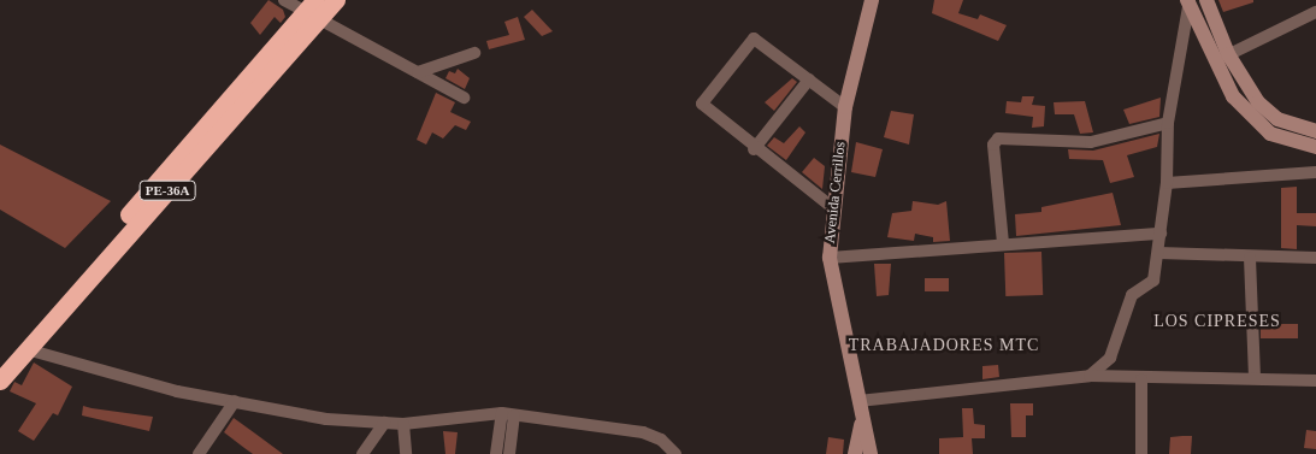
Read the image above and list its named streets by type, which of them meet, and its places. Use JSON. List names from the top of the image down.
{
  "streets": {
    "highway": ["PE-36A"],
    "street": ["Avenida Cerrillos"]
  },
  "districts": ["LOS CIPRESES", "TRABAJADORES MTC"]
}
